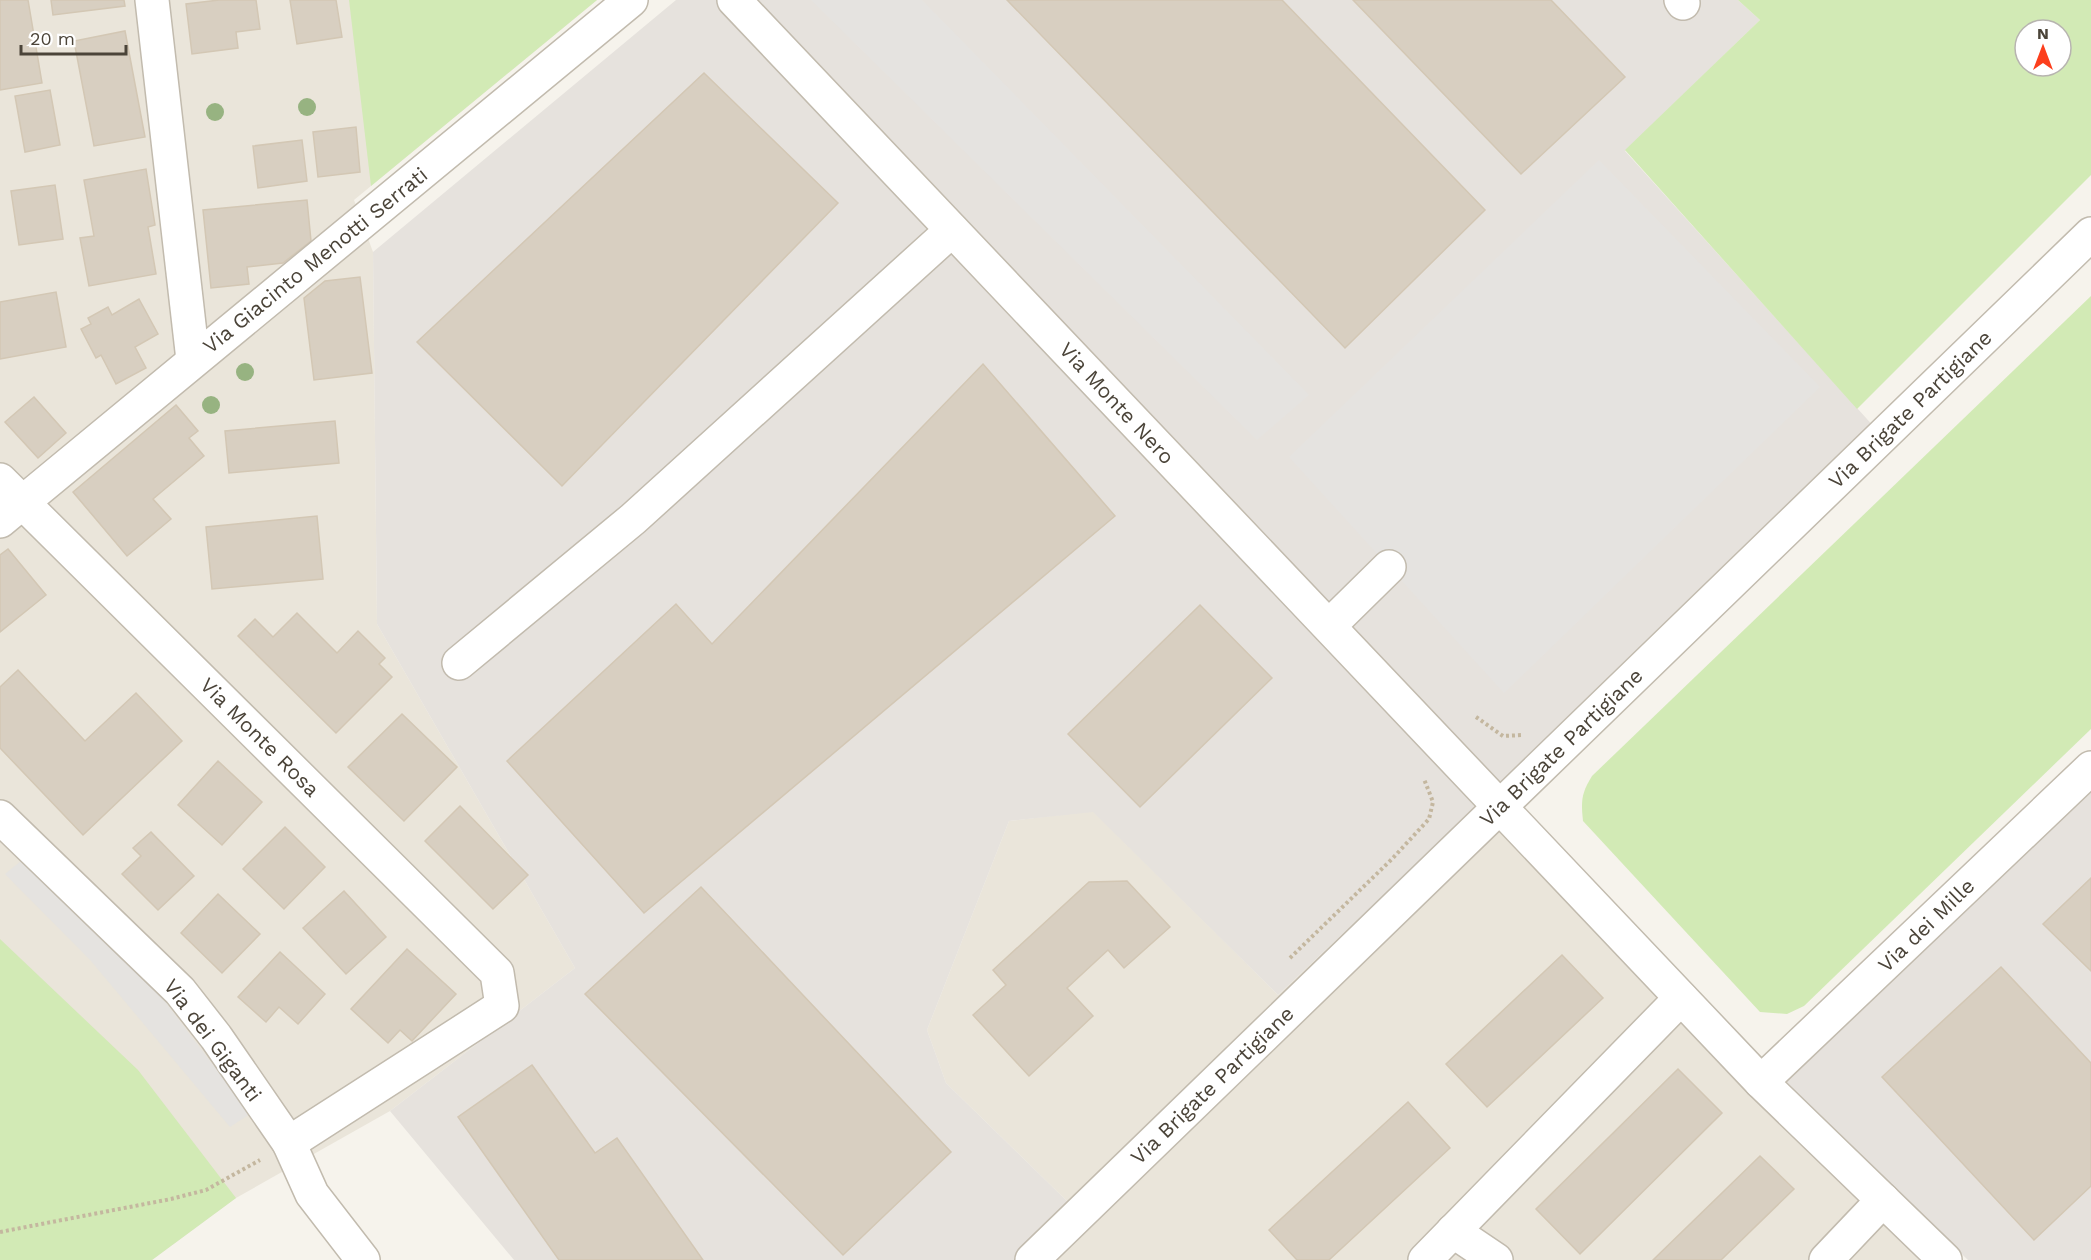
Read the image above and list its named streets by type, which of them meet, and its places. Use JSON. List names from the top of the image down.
{
  "streets": {
    "street": [
      "Via Giacinto Menotti Serrati",
      "Via Monte Nero",
      "Via Brigate Partigiane",
      "Via Monte Rosa",
      "Via dei Mille",
      "Via dei Giganti"
    ]
  },
  "crossings": [
    ["Via Giacinto Menotti Serrati", "Via Monte Rosa"],
    ["Via Monte Nero", "Via Brigate Partigiane"],
    ["Via Monte Rosa", "Via dei Giganti"]
  ],
  "scale_bar": "20 m",
  "north": "top"
}
